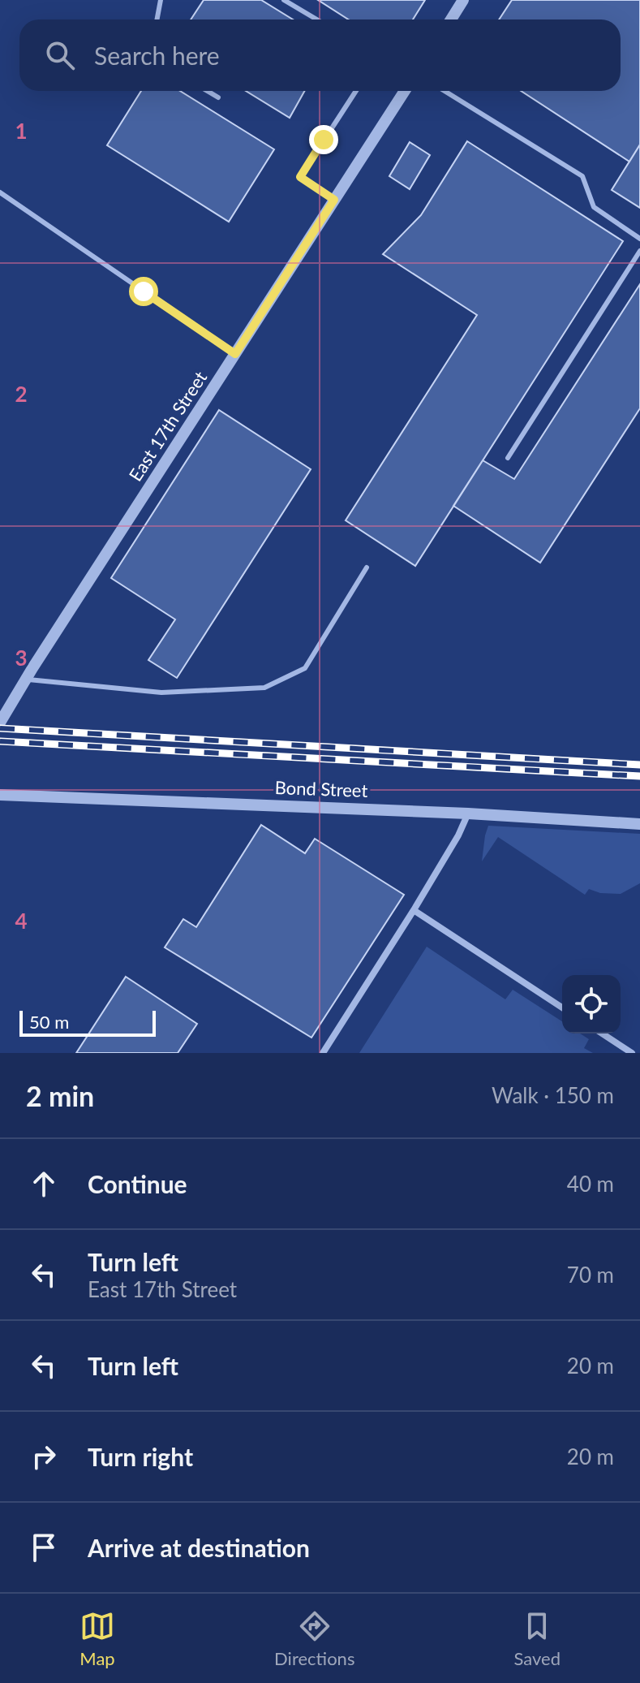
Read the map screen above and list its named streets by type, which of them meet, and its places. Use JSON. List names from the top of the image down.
{
  "streets": {
    "street": ["East 17th Street", "Bond Street"]
  },
  "scale_bar": "50 m",
  "page": {
    "search": "Search here",
    "scale": "50 m",
    "heading": ["2 min", "Walk · 150 m"],
    "list": [
      ["Continue", "40 m"],
      ["Turn left", "East 17th Street", "70 m"],
      ["Turn left", "20 m"],
      ["Turn right", "20 m"],
      "Arrive at destination"
    ],
    "nav": ["Map", "Directions", "Saved"]
  },
  "grid": {
    "rows": [
      "1",
      "2",
      "3",
      "4"
    ]
  }
}
